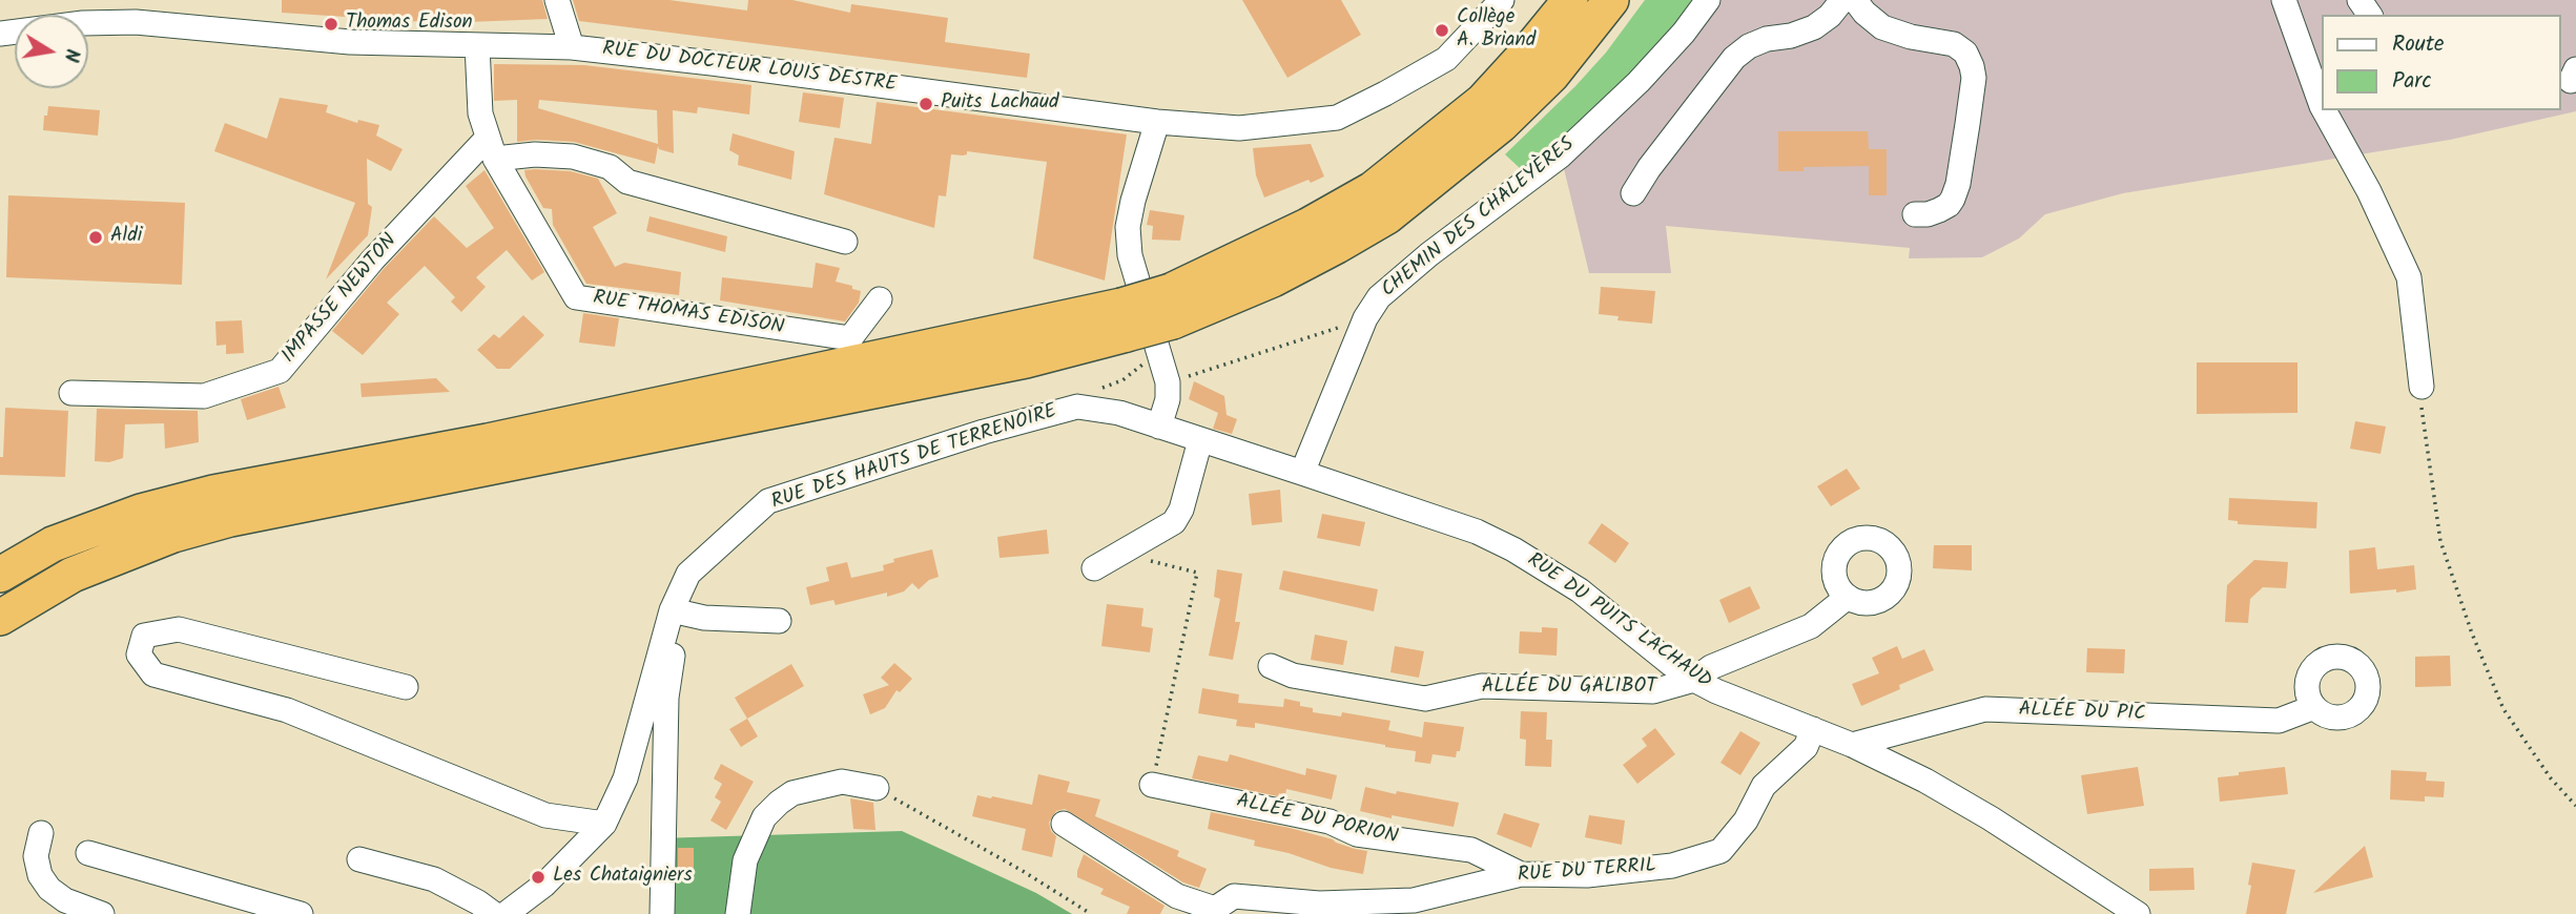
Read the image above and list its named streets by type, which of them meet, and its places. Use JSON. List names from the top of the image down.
{
  "streets": {
    "street": [
      "RUE DU DOCTEUR LOUIS DESTRE",
      "CHEMIN DES CHALEYÈRES",
      "IMPASSE NEWTON",
      "RUE THOMAS EDISON",
      "RUE DES HAUTS DE TERRENOIRE",
      "RUE DU PUITS LACHAUD",
      "ALLÉE DU GALIBOT",
      "ALLÉE DU PIC",
      "ALLÉE DU PORION",
      "RUE DU TERRIL"
    ]
  },
  "crossings": [
    ["RUE DU DOCTEUR LOUIS DESTRE", "RUE THOMAS EDISON"],
    ["CHEMIN DES CHALEYÈRES", "RUE DU PUITS LACHAUD"],
    ["IMPASSE NEWTON", "RUE THOMAS EDISON"],
    ["RUE DES HAUTS DE TERRENOIRE", "RUE DU PUITS LACHAUD"],
    ["RUE DU PUITS LACHAUD", "ALLÉE DU GALIBOT"],
    ["RUE DU PUITS LACHAUD", "ALLÉE DU PIC"],
    ["RUE DU PUITS LACHAUD", "RUE DU TERRIL"],
    ["ALLÉE DU PORION", "RUE DU TERRIL"]
  ],
  "places": [
    "Thomas Edison",
    "Collège A. Briand",
    "Puits Lachaud",
    "Aldi",
    "Les Chataigniers"
  ],
  "legend": ["Route", "Parc"],
  "north": "right"
}
